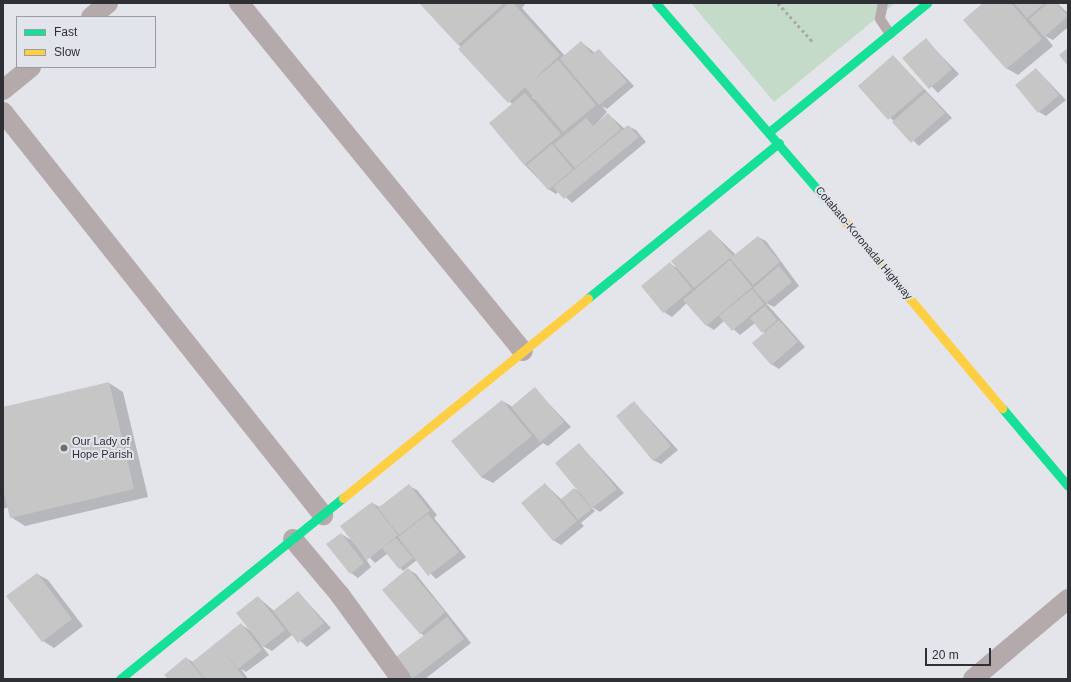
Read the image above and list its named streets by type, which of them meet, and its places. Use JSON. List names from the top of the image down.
{
  "streets": {
    "main road": ["Cotabato-Koronadal Highway"]
  },
  "places": ["Our Lady of Hope Parish"],
  "legend": ["Fast", "Slow"],
  "scale_bar": "20 m"
}
